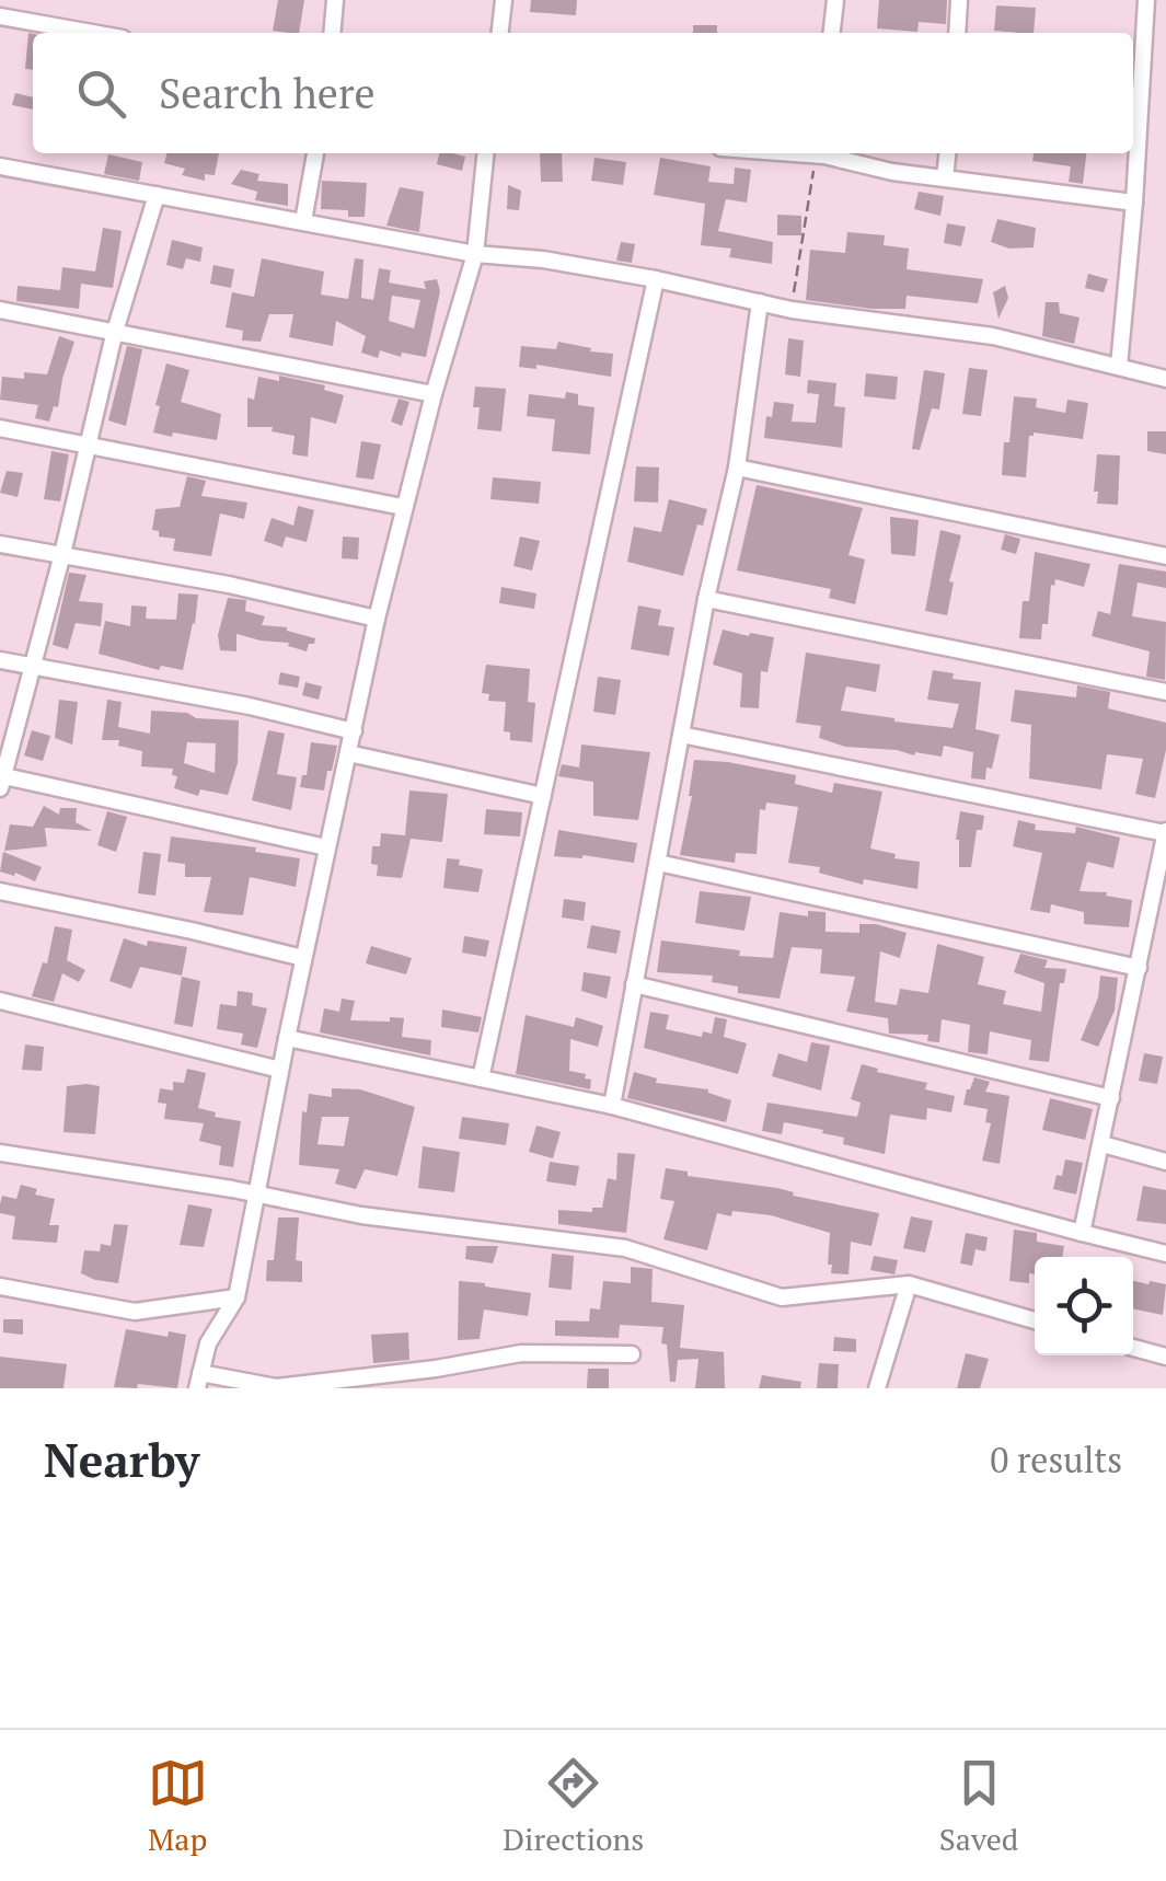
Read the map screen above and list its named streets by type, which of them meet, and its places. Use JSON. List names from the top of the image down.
{
  "page": {
    "search": "Search here",
    "heading": ["Nearby", "0 results"],
    "nav": ["Map", "Directions", "Saved"]
  }
}
